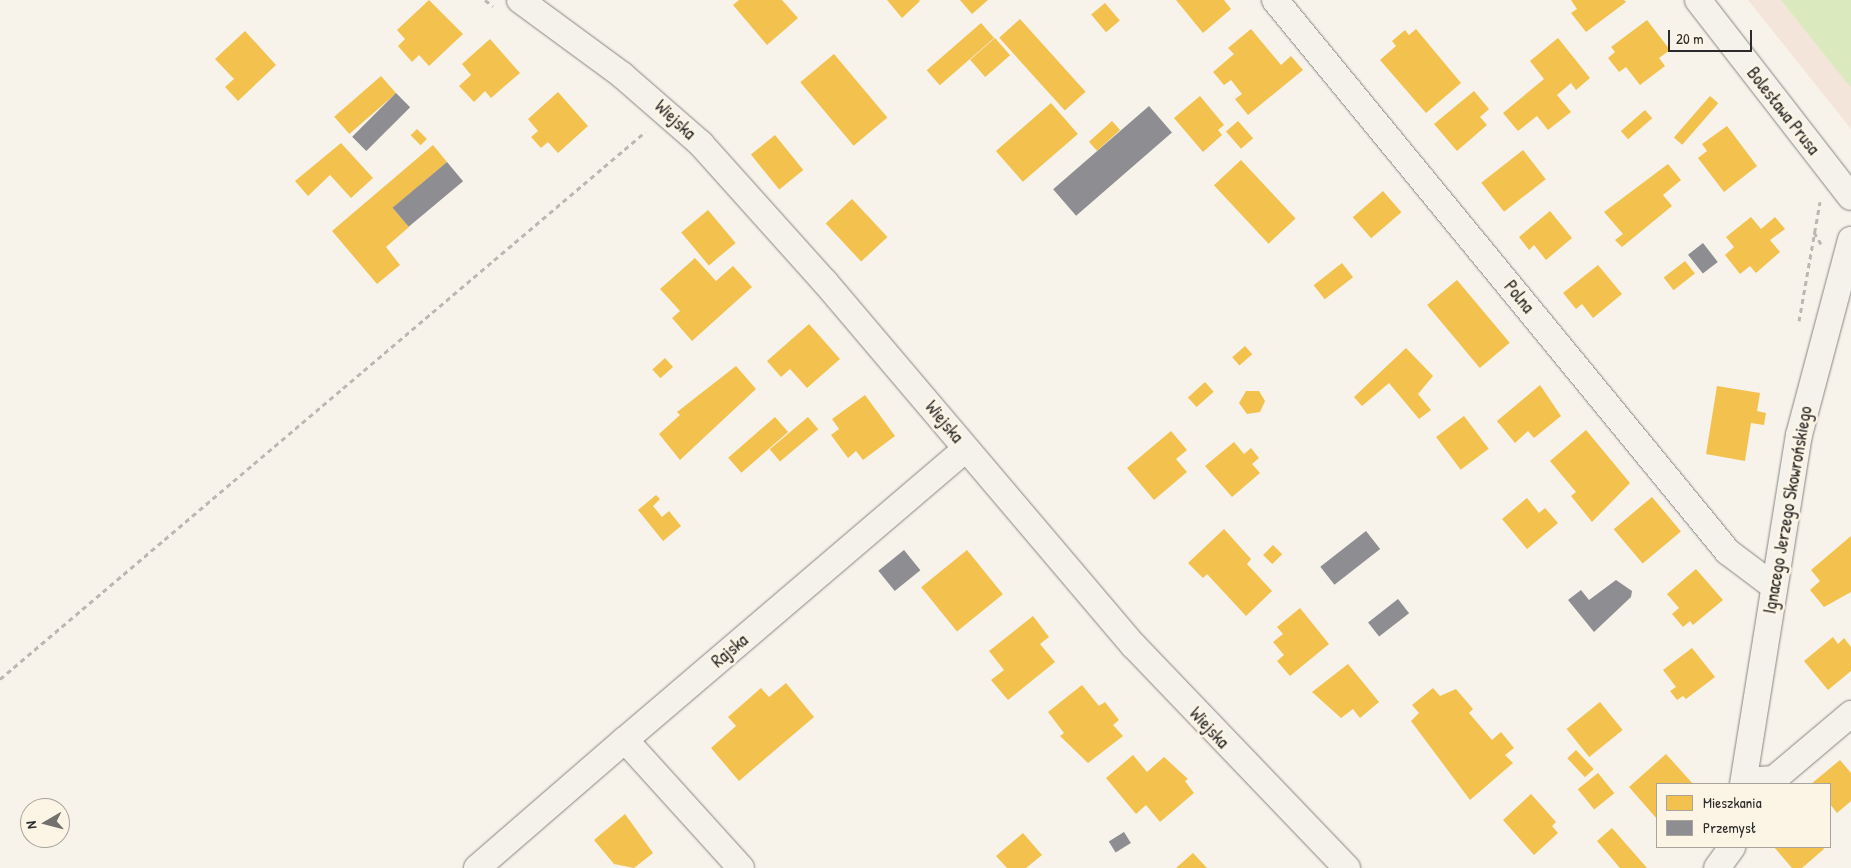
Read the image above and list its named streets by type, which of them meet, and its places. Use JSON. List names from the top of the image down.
{
  "streets": {
    "street": [
      "Bolesława Prusa",
      "Wiejska",
      "Polna",
      "Ignacego Jerzego Skowrońskiego",
      "Rajska"
    ]
  },
  "crossings": [
    ["Wiejska", "Rajska"],
    ["Polna", "Ignacego Jerzego Skowrońskiego"]
  ],
  "legend": ["Mieszkania", "Przemysł"],
  "scale_bar": "20 m",
  "north": "left"
}
